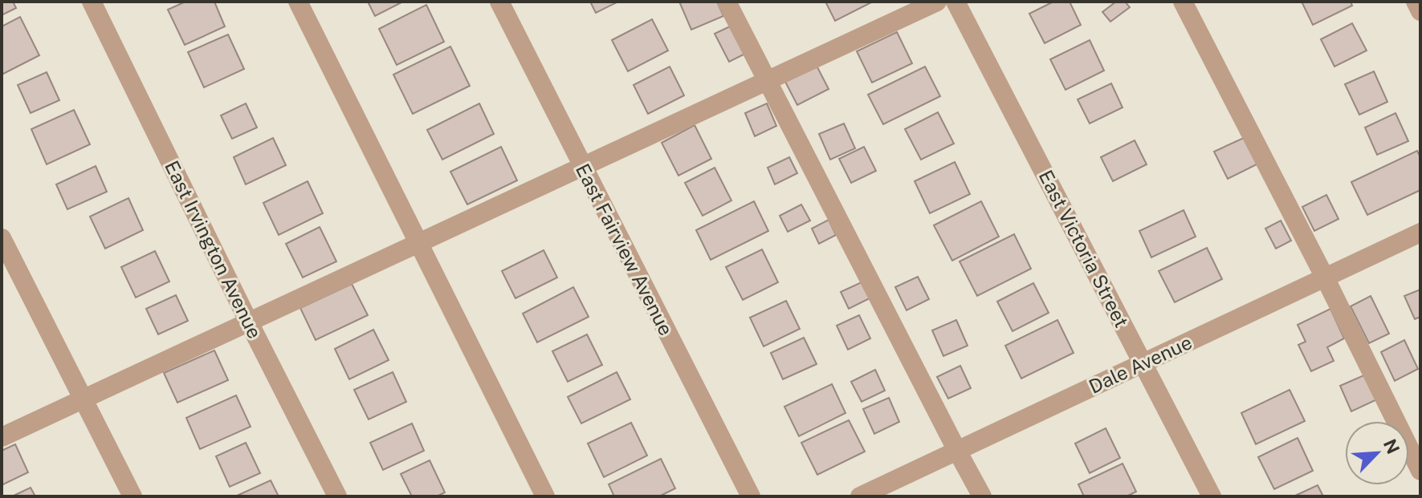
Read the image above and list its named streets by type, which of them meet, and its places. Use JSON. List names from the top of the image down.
{
  "streets": {
    "street": [
      "East Victoria Street",
      "East Irvington Avenue",
      "East Fairview Avenue",
      "Dale Avenue"
    ]
  },
  "crossings": [
    ["East Victoria Street", "Dale Avenue"]
  ],
  "north": "top right"
}
